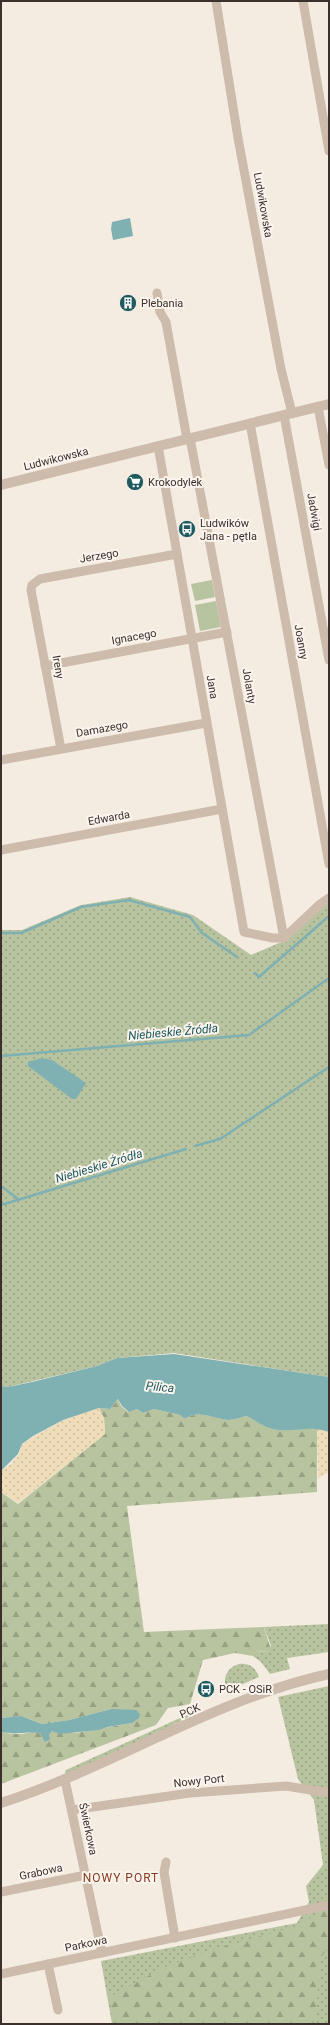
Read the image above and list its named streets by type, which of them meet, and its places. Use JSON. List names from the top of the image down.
{
  "streets": {
    "street": [
      "Ludwikowska",
      "Jadwigi",
      "Jerzego",
      "Ignacego",
      "Joanny",
      "Ireny",
      "Jolanty",
      "Jana",
      "Damazego",
      "Edwarda",
      "PCK",
      "Nowy Port",
      "Świerkowa",
      "Grabowa",
      "Parkowa"
    ]
  },
  "crossings": [
    ["Ludwikowska", "Jadwigi"],
    ["Ludwikowska", "Joanny"],
    ["Ludwikowska", "Jolanty"],
    ["Ludwikowska", "Jana"],
    ["Jerzego", "Ireny"],
    ["Jerzego", "Jana"],
    ["Ignacego", "Ireny"],
    ["Ignacego", "Jolanty"],
    ["Ignacego", "Jana"],
    ["Ireny", "Damazego"],
    ["Jolanty", "Jana"],
    ["Jana", "Damazego"],
    ["Jana", "Edwarda"],
    ["PCK", "Świerkowa"],
    ["Nowy Port", "Świerkowa"],
    ["Świerkowa", "Grabowa"],
    ["Świerkowa", "Parkowa"]
  ],
  "districts": ["NOWY PORT"],
  "water": ["Niebieskie Źródła", "Niebieskie Żródła", "Pilica"],
  "places": {
    "building": ["Plebania"],
    "supermarket": ["Krokodylek"],
    "bus stop": ["Ludwików Jana - pętla", "PCK - OSiR"]
  }
}
